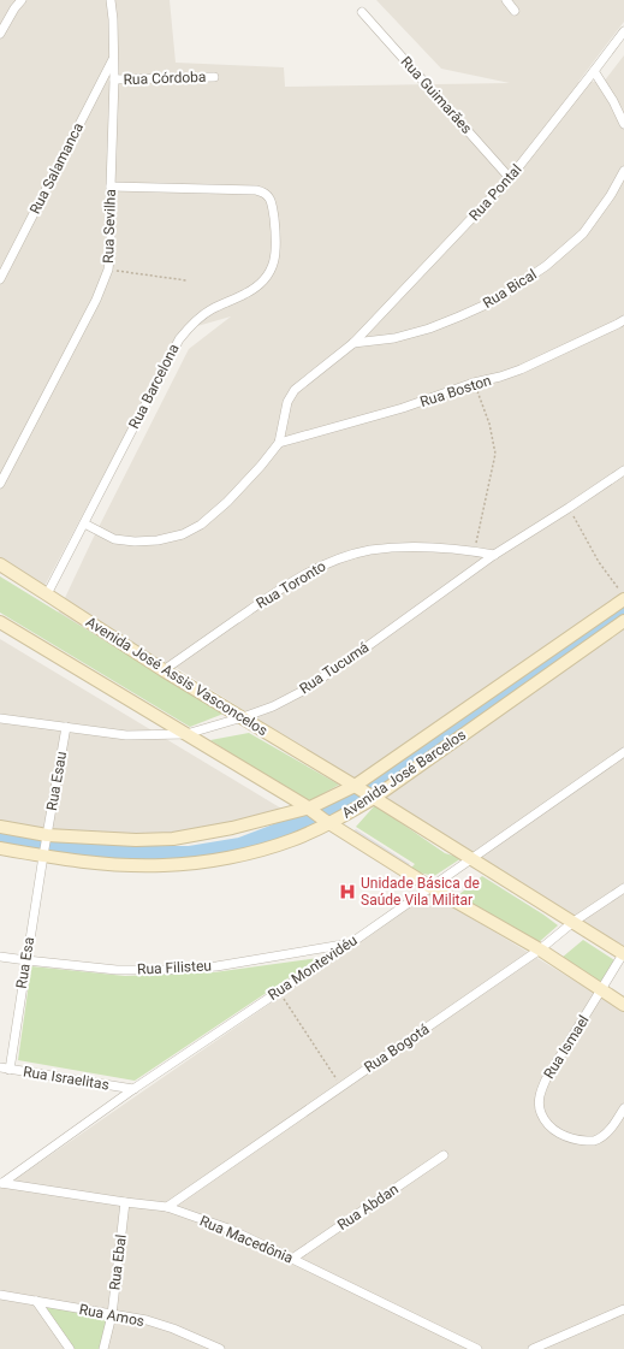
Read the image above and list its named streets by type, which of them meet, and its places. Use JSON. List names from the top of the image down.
{
  "streets": {
    "street": [
      "Rua Córdoba",
      "Rua Guimarães",
      "Rua Salamanca",
      "Rua Pontal",
      "Rua Sevilha",
      "Rua Bical",
      "Rua Barcelona",
      "Rua Boston",
      "Rua Toronto",
      "Rua Tucumá",
      "Avenida José Assis Vasconcelos",
      "Avenida José Barcelos",
      "Rua Esau",
      "Rua Esa",
      "Rua Filisteu",
      "Rua Montevidéu",
      "Rua Ismael",
      "Rua Bogotá",
      "Rua Israelitas",
      "Rua Abdan",
      "Rua Macedônia",
      "Rua Ebal",
      "Rua Amos"
    ]
  },
  "crossings": [
    ["Rua Córdoba", "Rua Sevilha"],
    ["Rua Guimarães", "Rua Pontal"],
    ["Rua Salamanca", "Rua Sevilha"],
    ["Rua Pontal", "Rua Bical"],
    ["Rua Sevilha", "Rua Barcelona"],
    ["Rua Barcelona", "Avenida José Assis Vasconcelos"],
    ["Rua Toronto", "Rua Tucumá"],
    ["Rua Toronto", "Avenida José Assis Vasconcelos"],
    ["Rua Tucumá", "Avenida José Assis Vasconcelos"],
    ["Rua Tucumá", "Rua Esau"],
    ["Avenida José Assis Vasconcelos", "Avenida José Barcelos"],
    ["Avenida José Assis Vasconcelos", "Rua Montevidéu"],
    ["Avenida José Assis Vasconcelos", "Rua Ismael"],
    ["Avenida José Assis Vasconcelos", "Rua Bogotá"],
    ["Avenida José Barcelos", "Rua Esau"],
    ["Avenida José Barcelos", "Rua Esa"],
    ["Rua Esa", "Rua Filisteu"],
    ["Rua Esa", "Rua Israelitas"],
    ["Rua Filisteu", "Rua Montevidéu"],
    ["Rua Montevidéu", "Rua Israelitas"],
    ["Rua Montevidéu", "Rua Macedônia"],
    ["Rua Bogotá", "Rua Macedônia"],
    ["Rua Abdan", "Rua Macedônia"],
    ["Rua Macedônia", "Rua Ebal"],
    ["Rua Ebal", "Rua Amos"]
  ],
  "places": {
    "hospital": ["Unidade Básica de Saúde Vila Militar"]
  }
}
